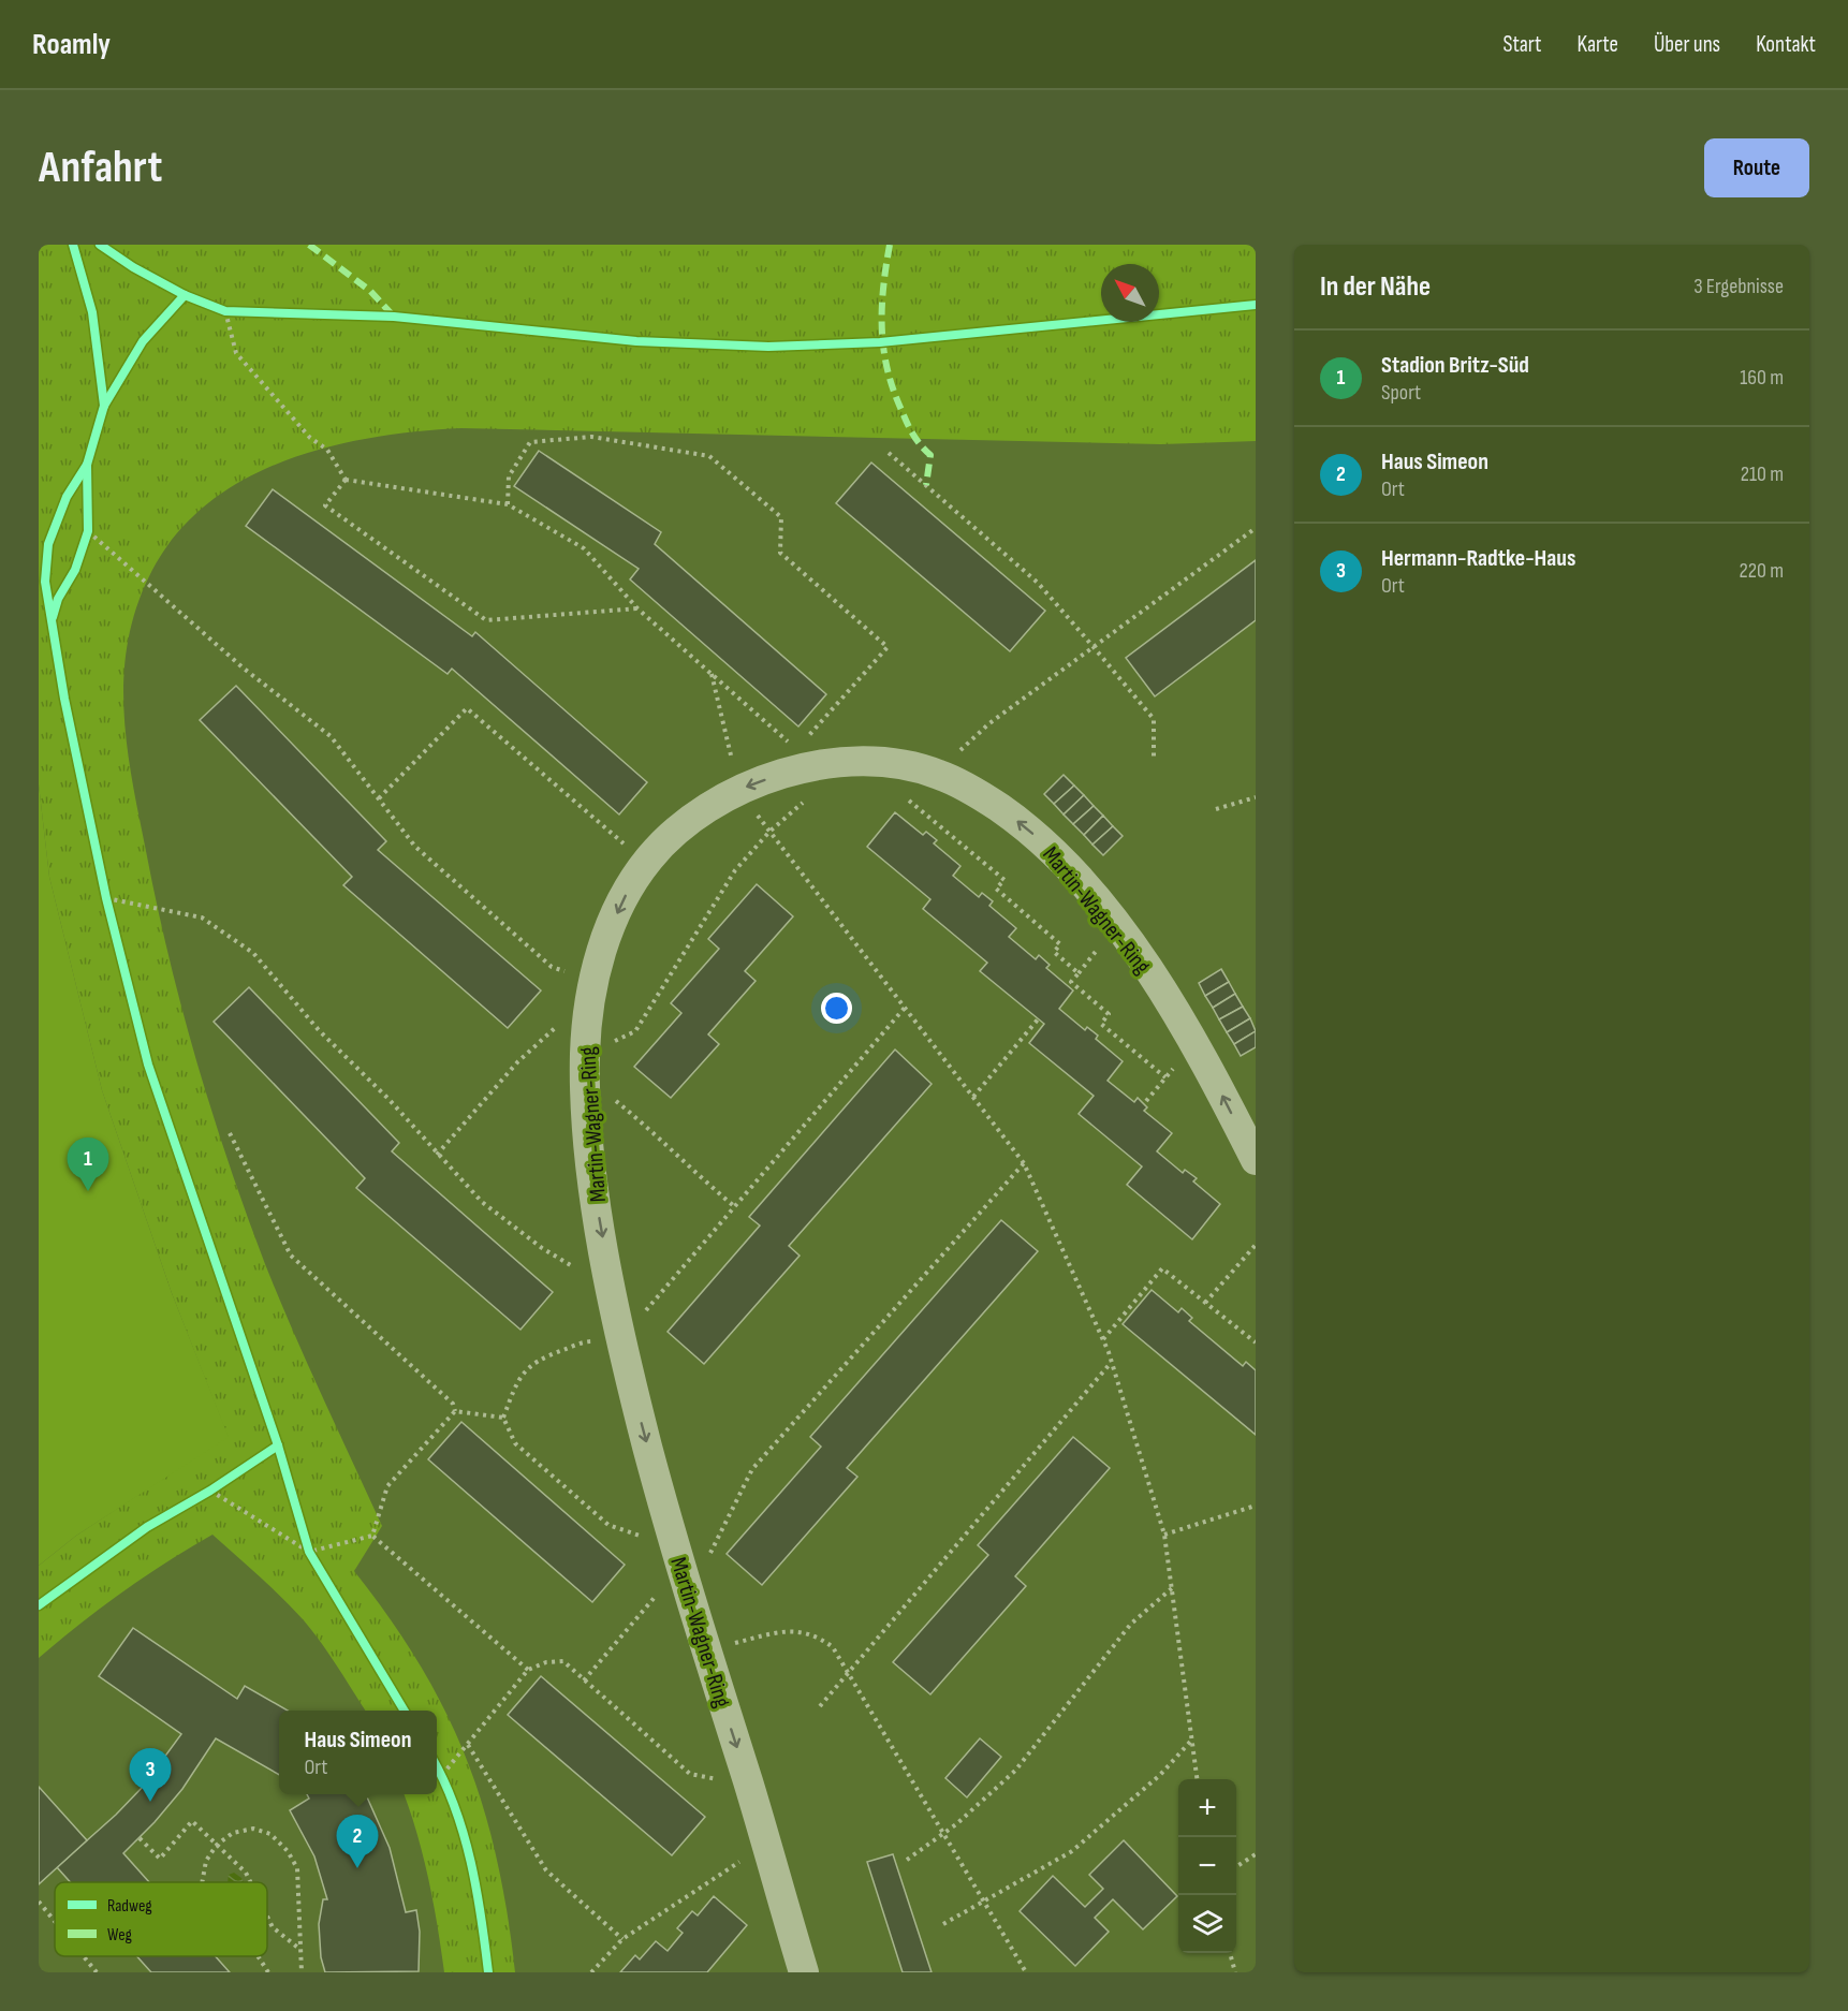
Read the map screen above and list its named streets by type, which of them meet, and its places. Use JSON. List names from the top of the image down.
{
  "streets": {
    "street": ["Martin-Wagner-Ring"]
  },
  "legend": ["Radweg", "Weg"],
  "north": "top left",
  "page": {
    "header": "Roamly",
    "nav": [
      "Start",
      "Karte",
      "Über uns",
      "Kontakt"
    ],
    "buttons": "Route",
    "title": "Anfahrt",
    "heading": ["In der Nähe", "3 Ergebnisse"],
    "list": [
      {
        "mark": "1",
        "name": "Stadion Britz-Süd",
        "note": "Sport",
        "value": "160 m"
      },
      {
        "mark": "2",
        "name": "Haus Simeon",
        "note": "Ort",
        "value": "210 m"
      },
      {
        "mark": "3",
        "name": "Hermann-Radtke-Haus",
        "note": "Ort",
        "value": "220 m"
      }
    ],
    "pins": ["1", "3", "2"],
    "popup": ["Haus Simeon", "Ort"],
    "map_buttons": ["+", "−"]
  }
}
